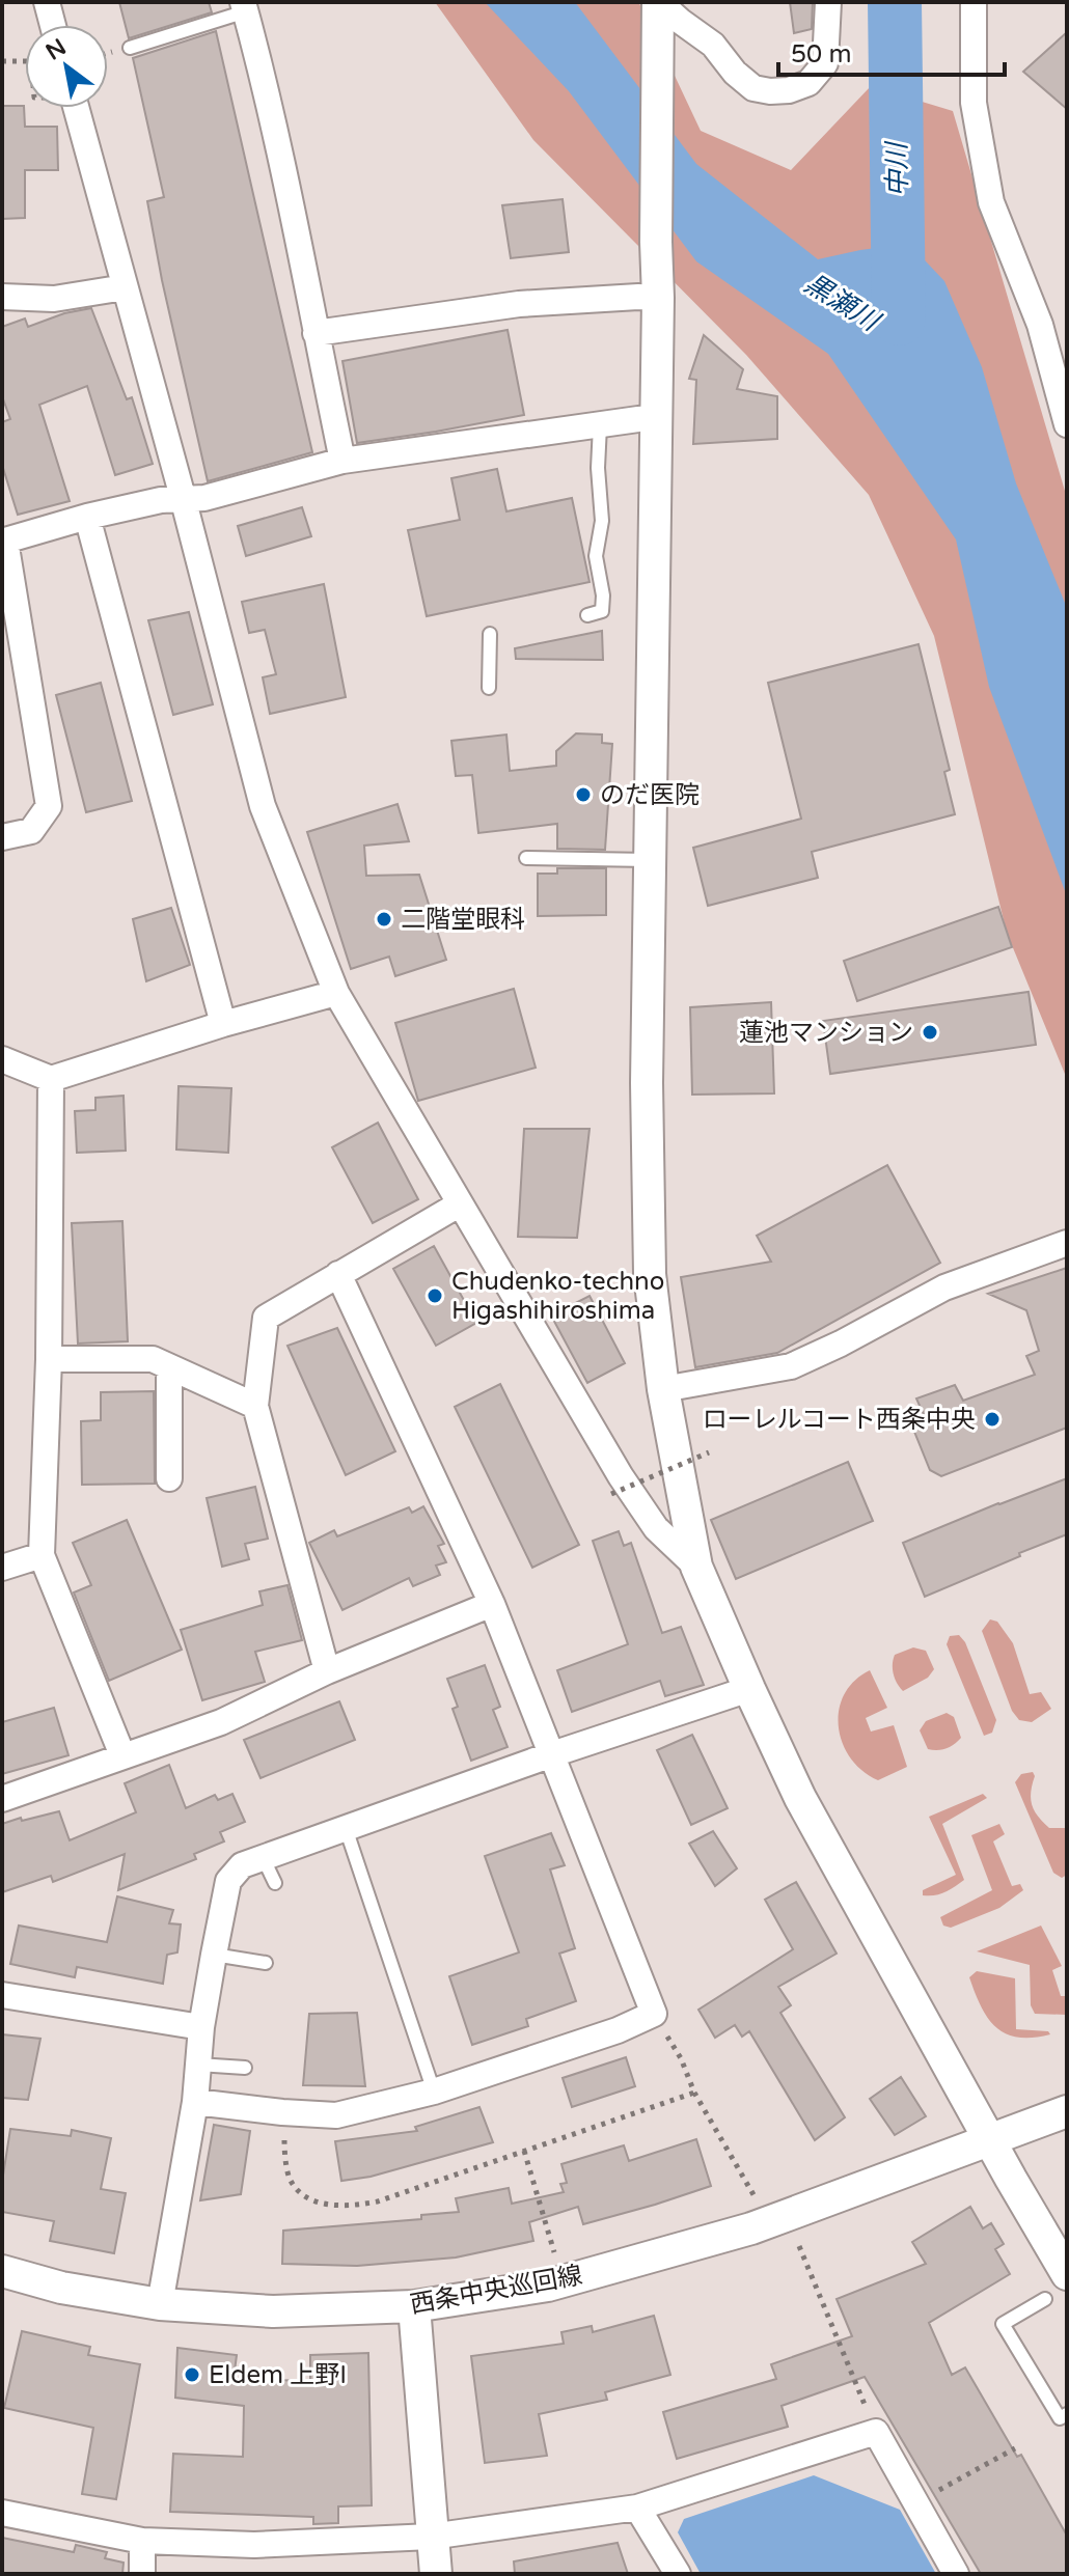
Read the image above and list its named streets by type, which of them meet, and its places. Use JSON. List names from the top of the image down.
{
  "streets": {
    "street": ["西条中央巡回線"]
  },
  "water": ["中川", "黒瀬川"],
  "places": [
    "のだ医院",
    "二階堂眼科",
    "蓮池マンション",
    "Chudenko-techno Higashihiroshima",
    "ローレルコート西条中央",
    "Eldem 上野I"
  ],
  "scale_bar": "50 m",
  "north": "top left"
}
